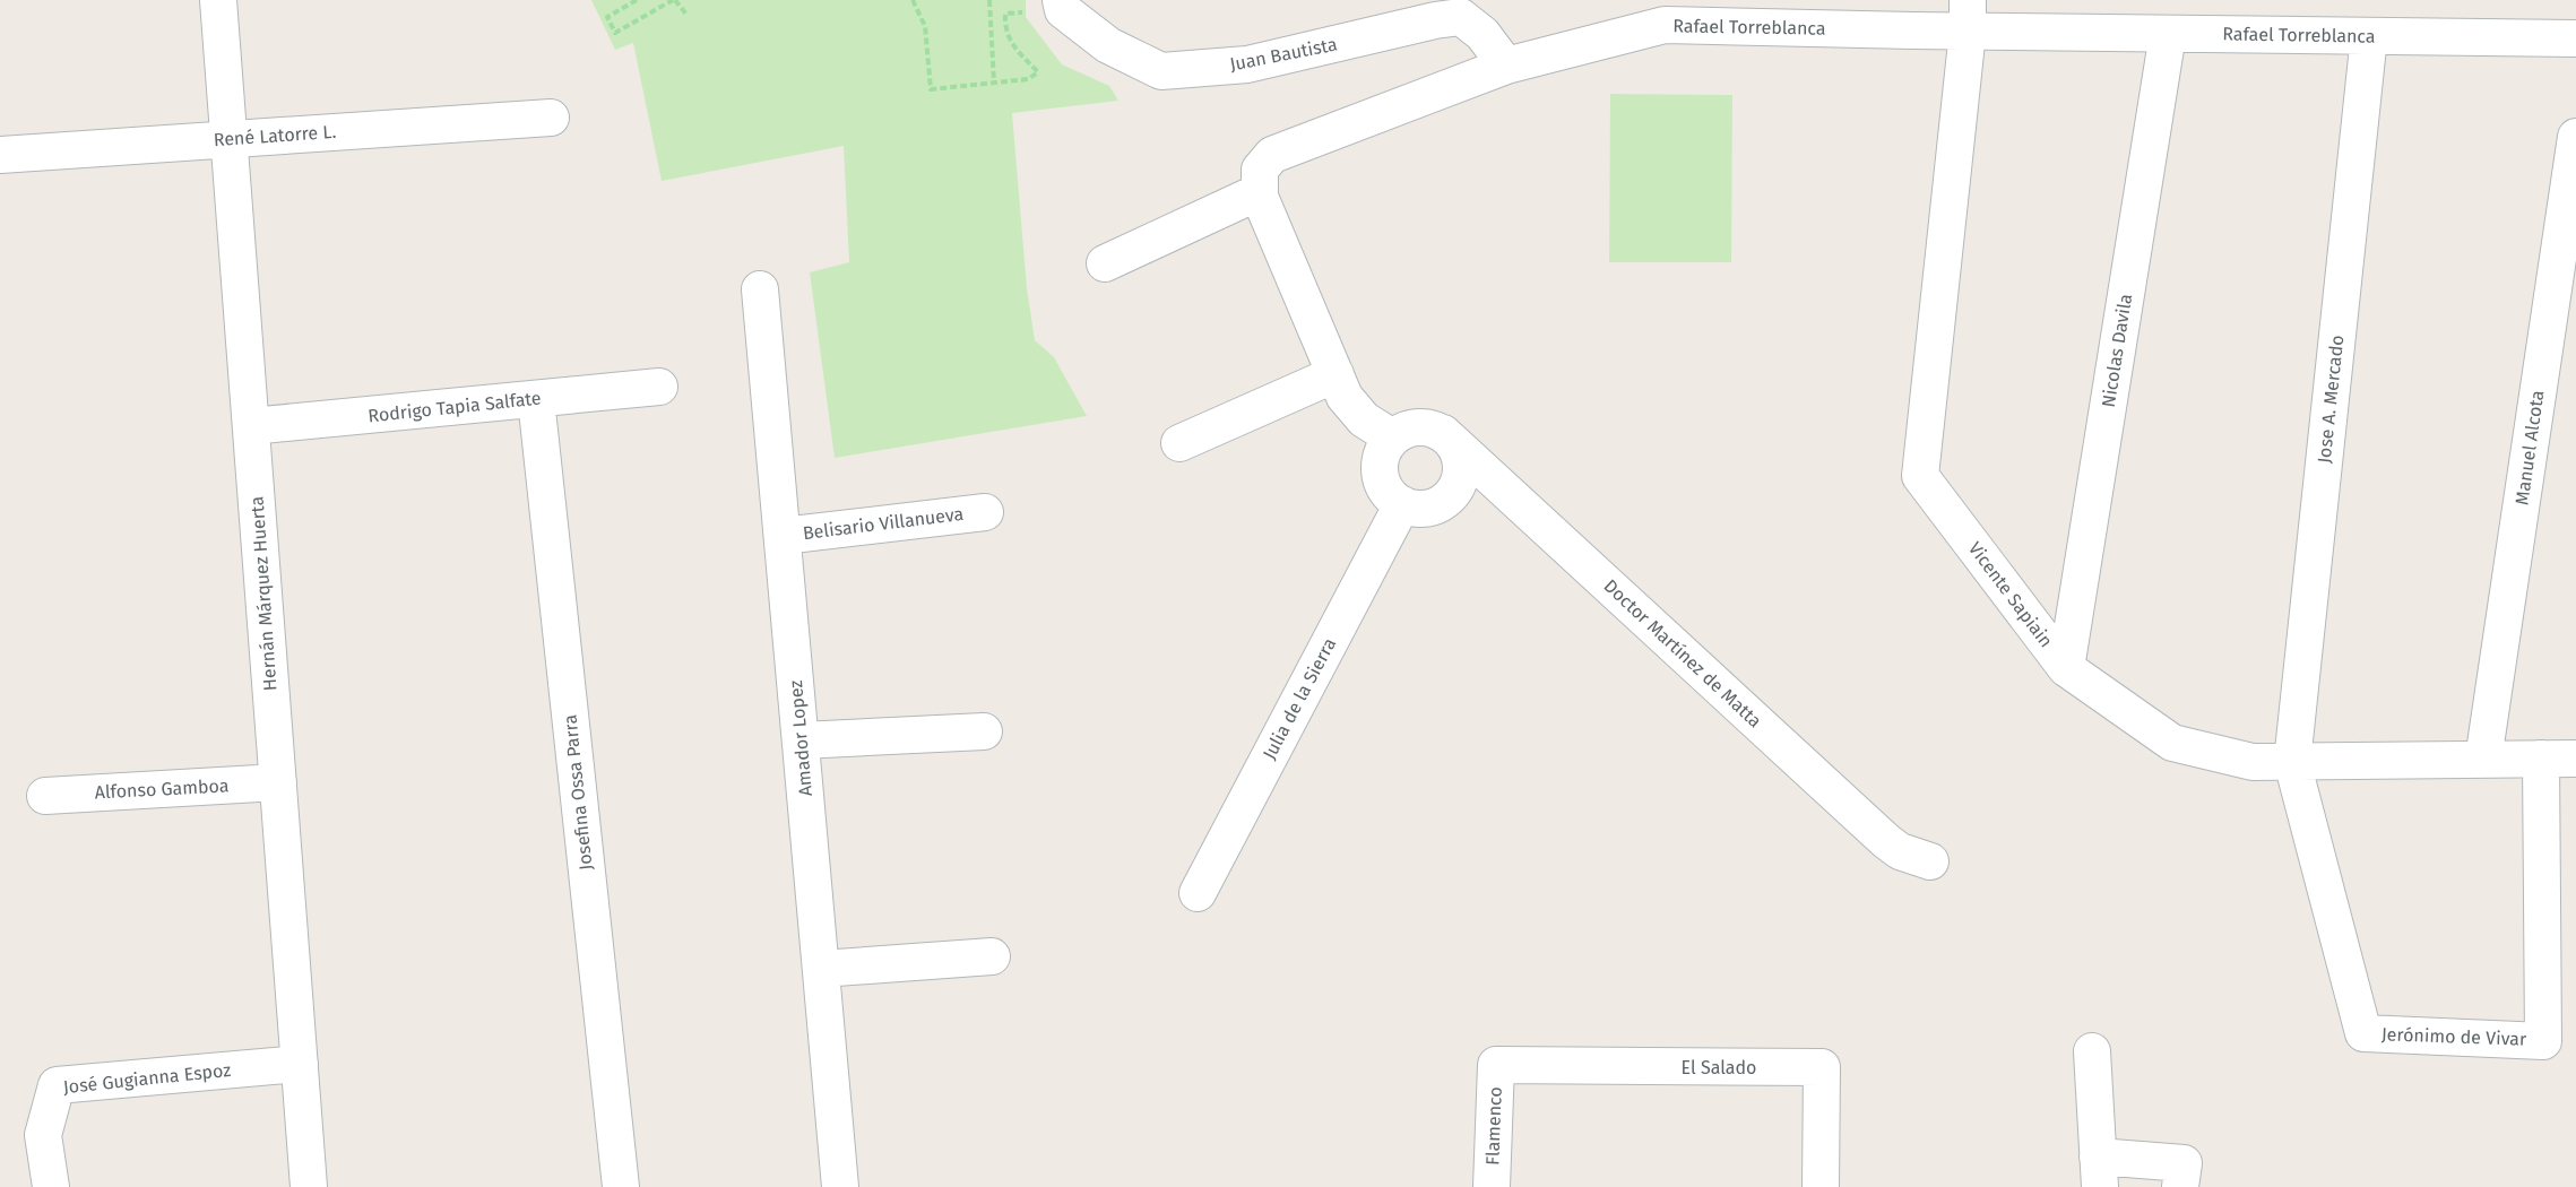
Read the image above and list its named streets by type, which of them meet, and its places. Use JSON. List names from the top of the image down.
{
  "streets": {
    "street": [
      "Rafael Torreblanca",
      "Juan Bautista",
      "René Latorre L.",
      "Nicolas Davila",
      "Jose A. Mercado",
      "Rodrigo Tapia Salfate",
      "Manuel Alcota",
      "Belisario Villanueva",
      "Hernán Márquez Huerta",
      "Vicente Sapiain",
      "Doctor Martínez de Matta",
      "Julia de la Sierra",
      "Amador Lopez",
      "Alfonso Gamboa",
      "Josefina Ossa Parra",
      "Jerónimo de Vivar",
      "El Salado",
      "José Gugianna Espoz",
      "Flamenco"
    ]
  },
  "crossings": [
    ["Rafael Torreblanca", "Juan Bautista"],
    ["Rafael Torreblanca", "Nicolas Davila"],
    ["Rafael Torreblanca", "Jose A. Mercado"],
    ["Rafael Torreblanca", "Vicente Sapiain"],
    ["René Latorre L.", "Hernán Márquez Huerta"],
    ["Nicolas Davila", "Vicente Sapiain"],
    ["Jose A. Mercado", "Vicente Sapiain"],
    ["Jose A. Mercado", "Jerónimo de Vivar"],
    ["Rodrigo Tapia Salfate", "Hernán Márquez Huerta"],
    ["Rodrigo Tapia Salfate", "Josefina Ossa Parra"],
    ["Manuel Alcota", "Vicente Sapiain"],
    ["Belisario Villanueva", "Amador Lopez"],
    ["Hernán Márquez Huerta", "Alfonso Gamboa"],
    ["Hernán Márquez Huerta", "José Gugianna Espoz"],
    ["Vicente Sapiain", "Jerónimo de Vivar"],
    ["Doctor Martínez de Matta", "Julia de la Sierra"],
    ["El Salado", "Flamenco"]
  ]
}
